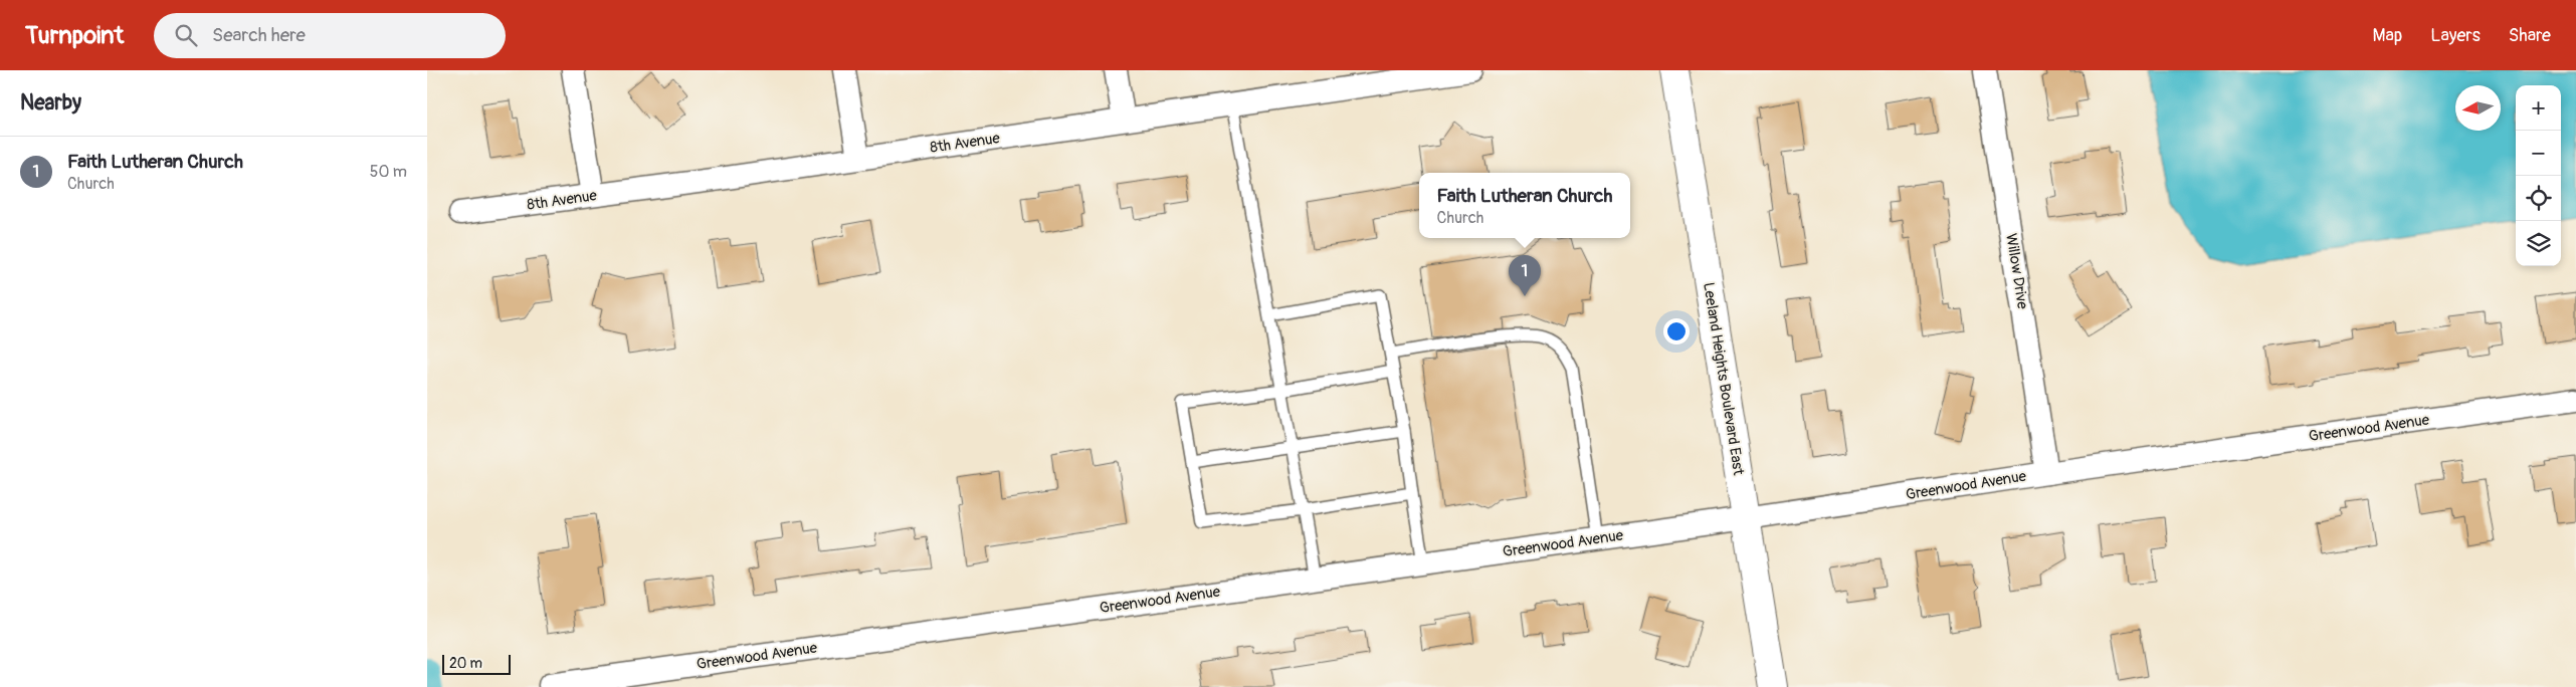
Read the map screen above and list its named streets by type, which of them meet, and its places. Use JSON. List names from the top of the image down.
{
  "streets": {
    "main road": ["Leeland Heights Boulevard East"],
    "street": ["8th Avenue", "Willow Drive", "Greenwood Avenue"]
  },
  "crossings": [
    ["Willow Drive", "Greenwood Avenue"],
    ["Leeland Heights Boulevard East", "Greenwood Avenue"]
  ],
  "scale_bar": "20 m",
  "north": "left",
  "page": {
    "header": "Turnpoint",
    "search": "Search here",
    "nav": ["Map", "Layers", "Share"],
    "heading": "Nearby",
    "map_buttons": ["+", "−"],
    "list": [
      {
        "mark": "1",
        "name": "Faith Lutheran Church",
        "note": "Church",
        "value": "50 m"
      }
    ],
    "popup": ["Faith Lutheran Church", "Church"],
    "pins": "1",
    "scale": "20 m"
  }
}
